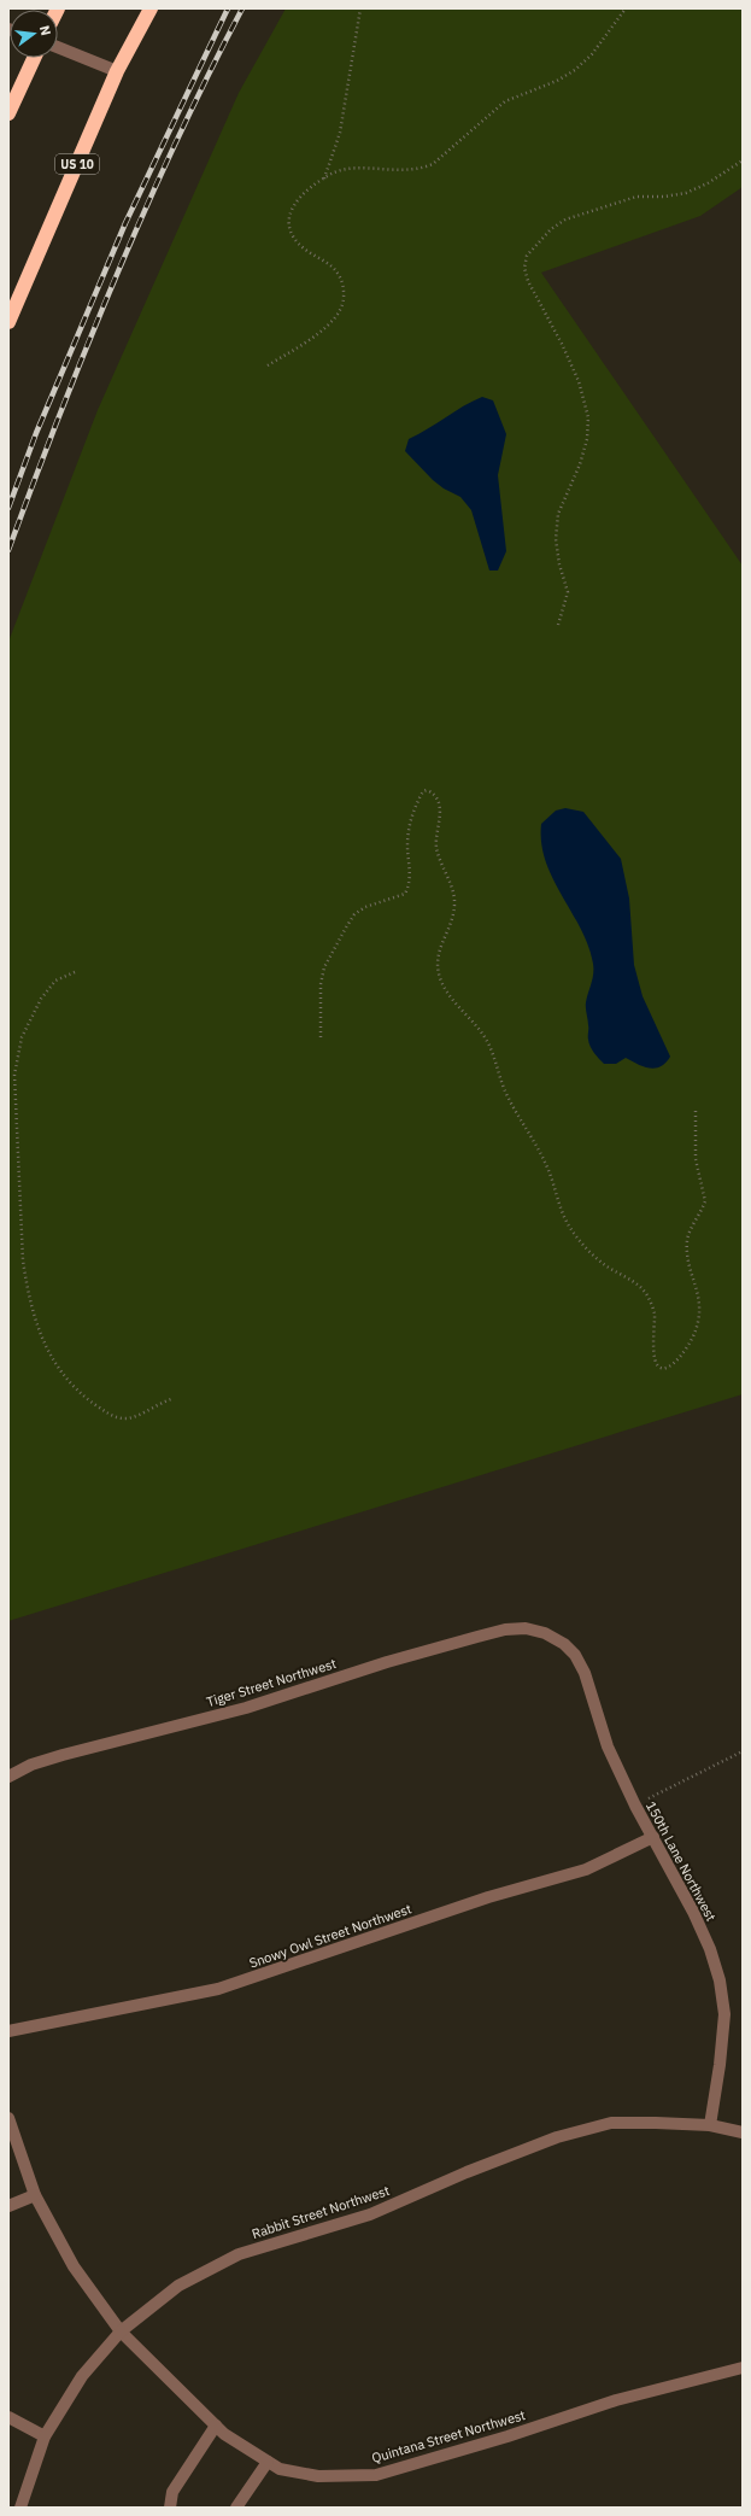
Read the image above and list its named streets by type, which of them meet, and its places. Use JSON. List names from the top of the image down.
{
  "streets": {
    "highway": ["US 10"],
    "street": [
      "Tiger Street Northwest",
      "150th Lane Northwest",
      "Snowy Owl Street Northwest",
      "Rabbit Street Northwest",
      "Quintana Street Northwest"
    ]
  },
  "crossings": [
    ["Tiger Street Northwest", "150th Lane Northwest"],
    ["150th Lane Northwest", "Snowy Owl Street Northwest"],
    ["150th Lane Northwest", "Rabbit Street Northwest"],
    ["Rabbit Street Northwest", "Quintana Street Northwest"]
  ],
  "north": "right"
}
